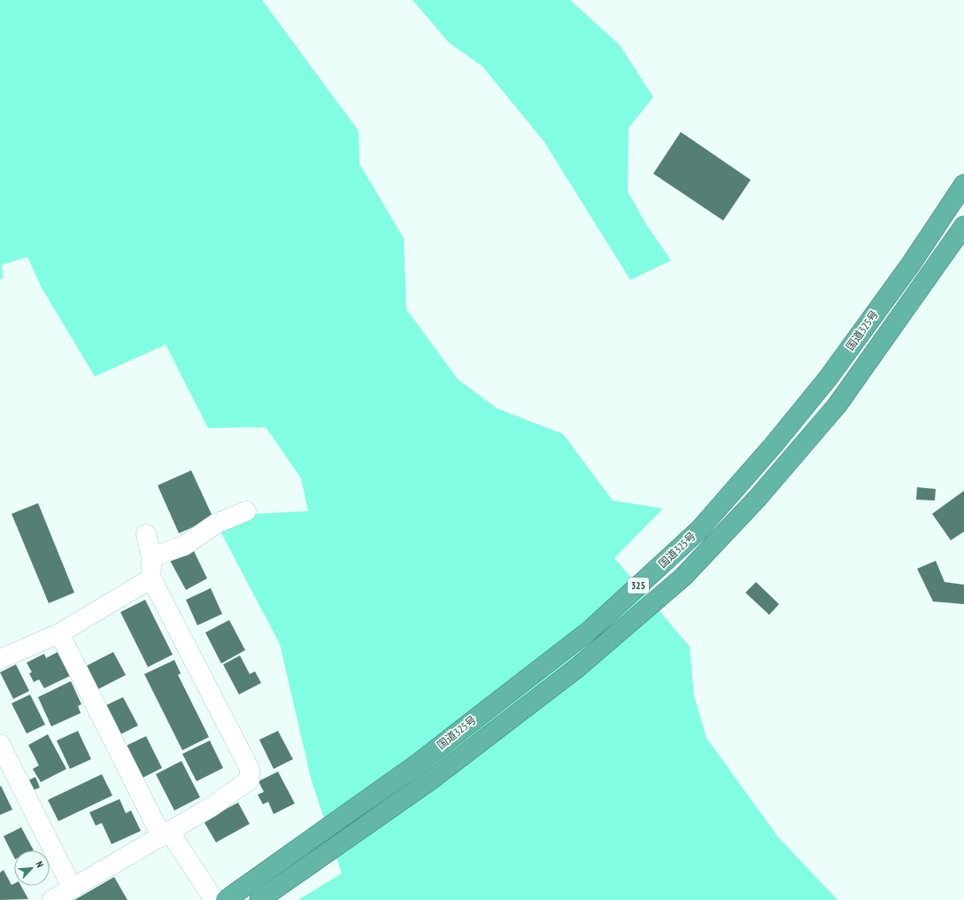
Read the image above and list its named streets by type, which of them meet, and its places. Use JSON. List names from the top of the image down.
{
  "streets": {
    "highway": ["国道325号", "325"]
  },
  "north": "top right"
}
